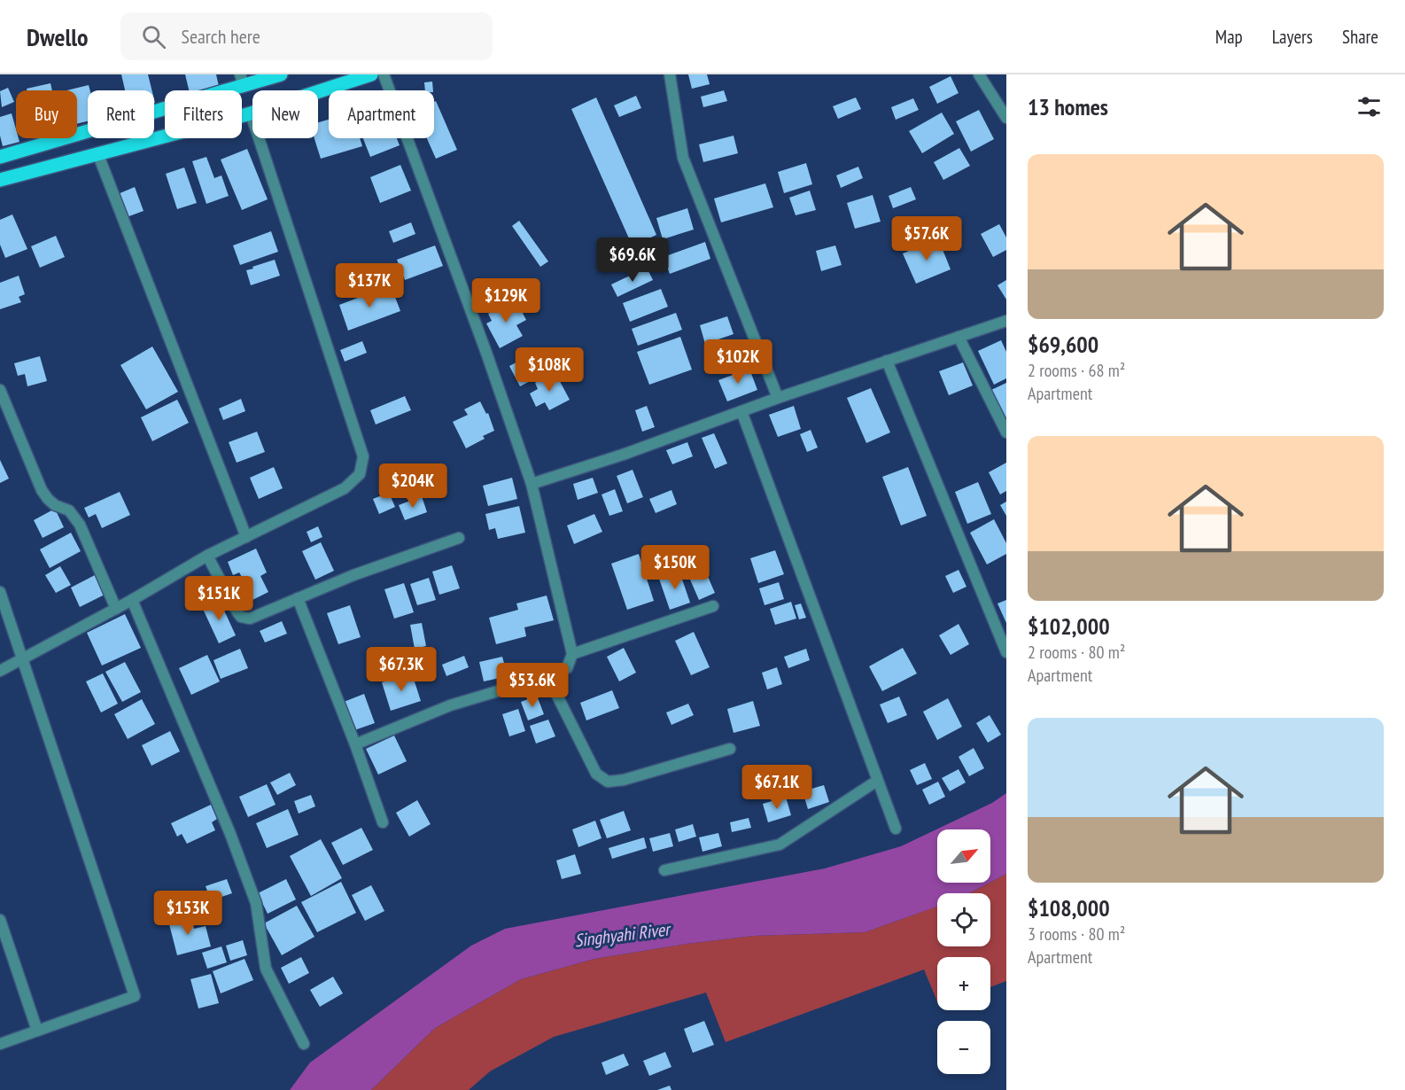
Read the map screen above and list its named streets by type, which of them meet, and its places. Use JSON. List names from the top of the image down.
{
  "water": ["Singhyahi River"],
  "north": "top right",
  "page": {
    "header": "Dwello",
    "search": "Search here",
    "nav": ["Map", "Layers", "Share"],
    "heading": "13 homes",
    "chip": [
      "Buy",
      "Rent",
      "Filters",
      "New",
      "Apartment"
    ],
    "list": [
      {
        "name": "$69,600",
        "note": "2 rooms · 68 m² · Apartment"
      },
      {
        "name": "$102,000",
        "note": "2 rooms · 80 m² · Apartment"
      },
      {
        "name": "$108,000",
        "note": "3 rooms · 80 m² · Apartment"
      }
    ],
    "price": [
      "$57.6K",
      "$69.6K",
      "$137K",
      "$129K",
      "$102K",
      "$108K",
      "$204K",
      "$150K",
      "$151K",
      "$67.3K",
      "$53.6K",
      "$67.1K",
      "$153K"
    ],
    "map_buttons": ["+", "−"]
  }
}
